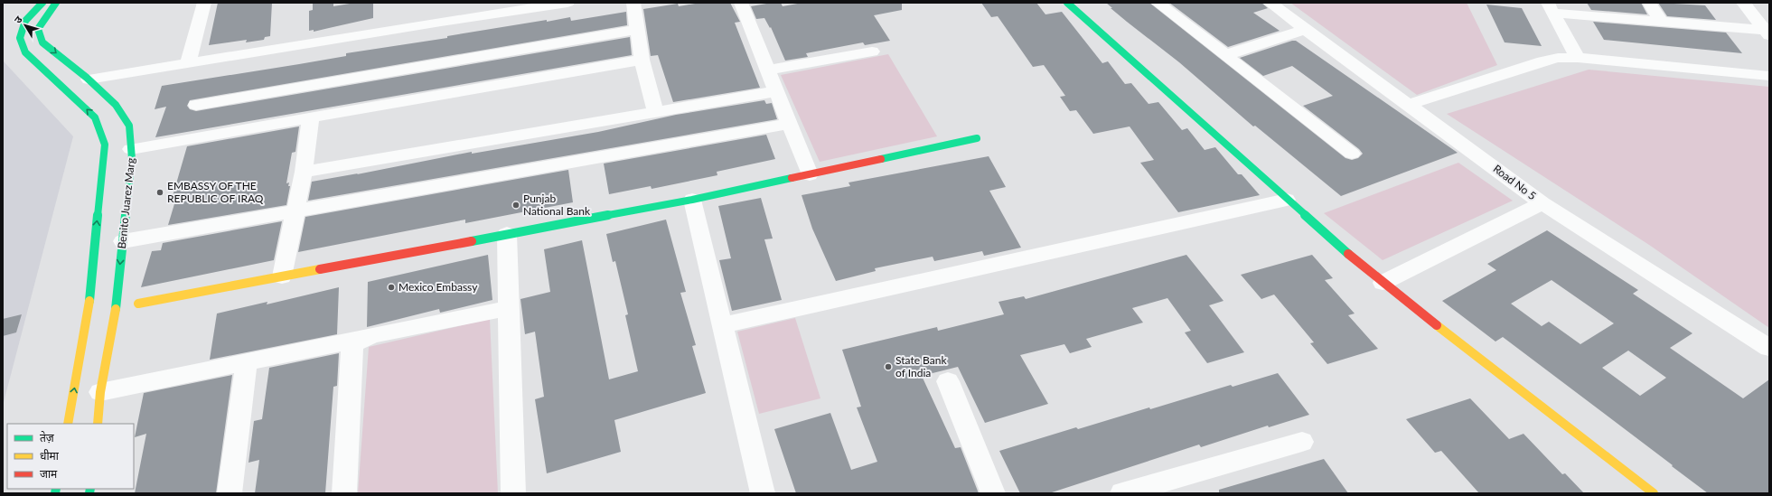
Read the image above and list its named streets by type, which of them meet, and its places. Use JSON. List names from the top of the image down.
{
  "streets": {
    "street": ["Road No 5", "Benito Juarez Marg"]
  },
  "places": [
    "EMBASSY OF THE REPUBLIC OF IRAQ",
    "Punjab National Bank",
    "Mexico Embassy",
    "State Bank of India"
  ],
  "legend": ["तेज़", "धीमा", "जाम"],
  "north": "top left"
}
